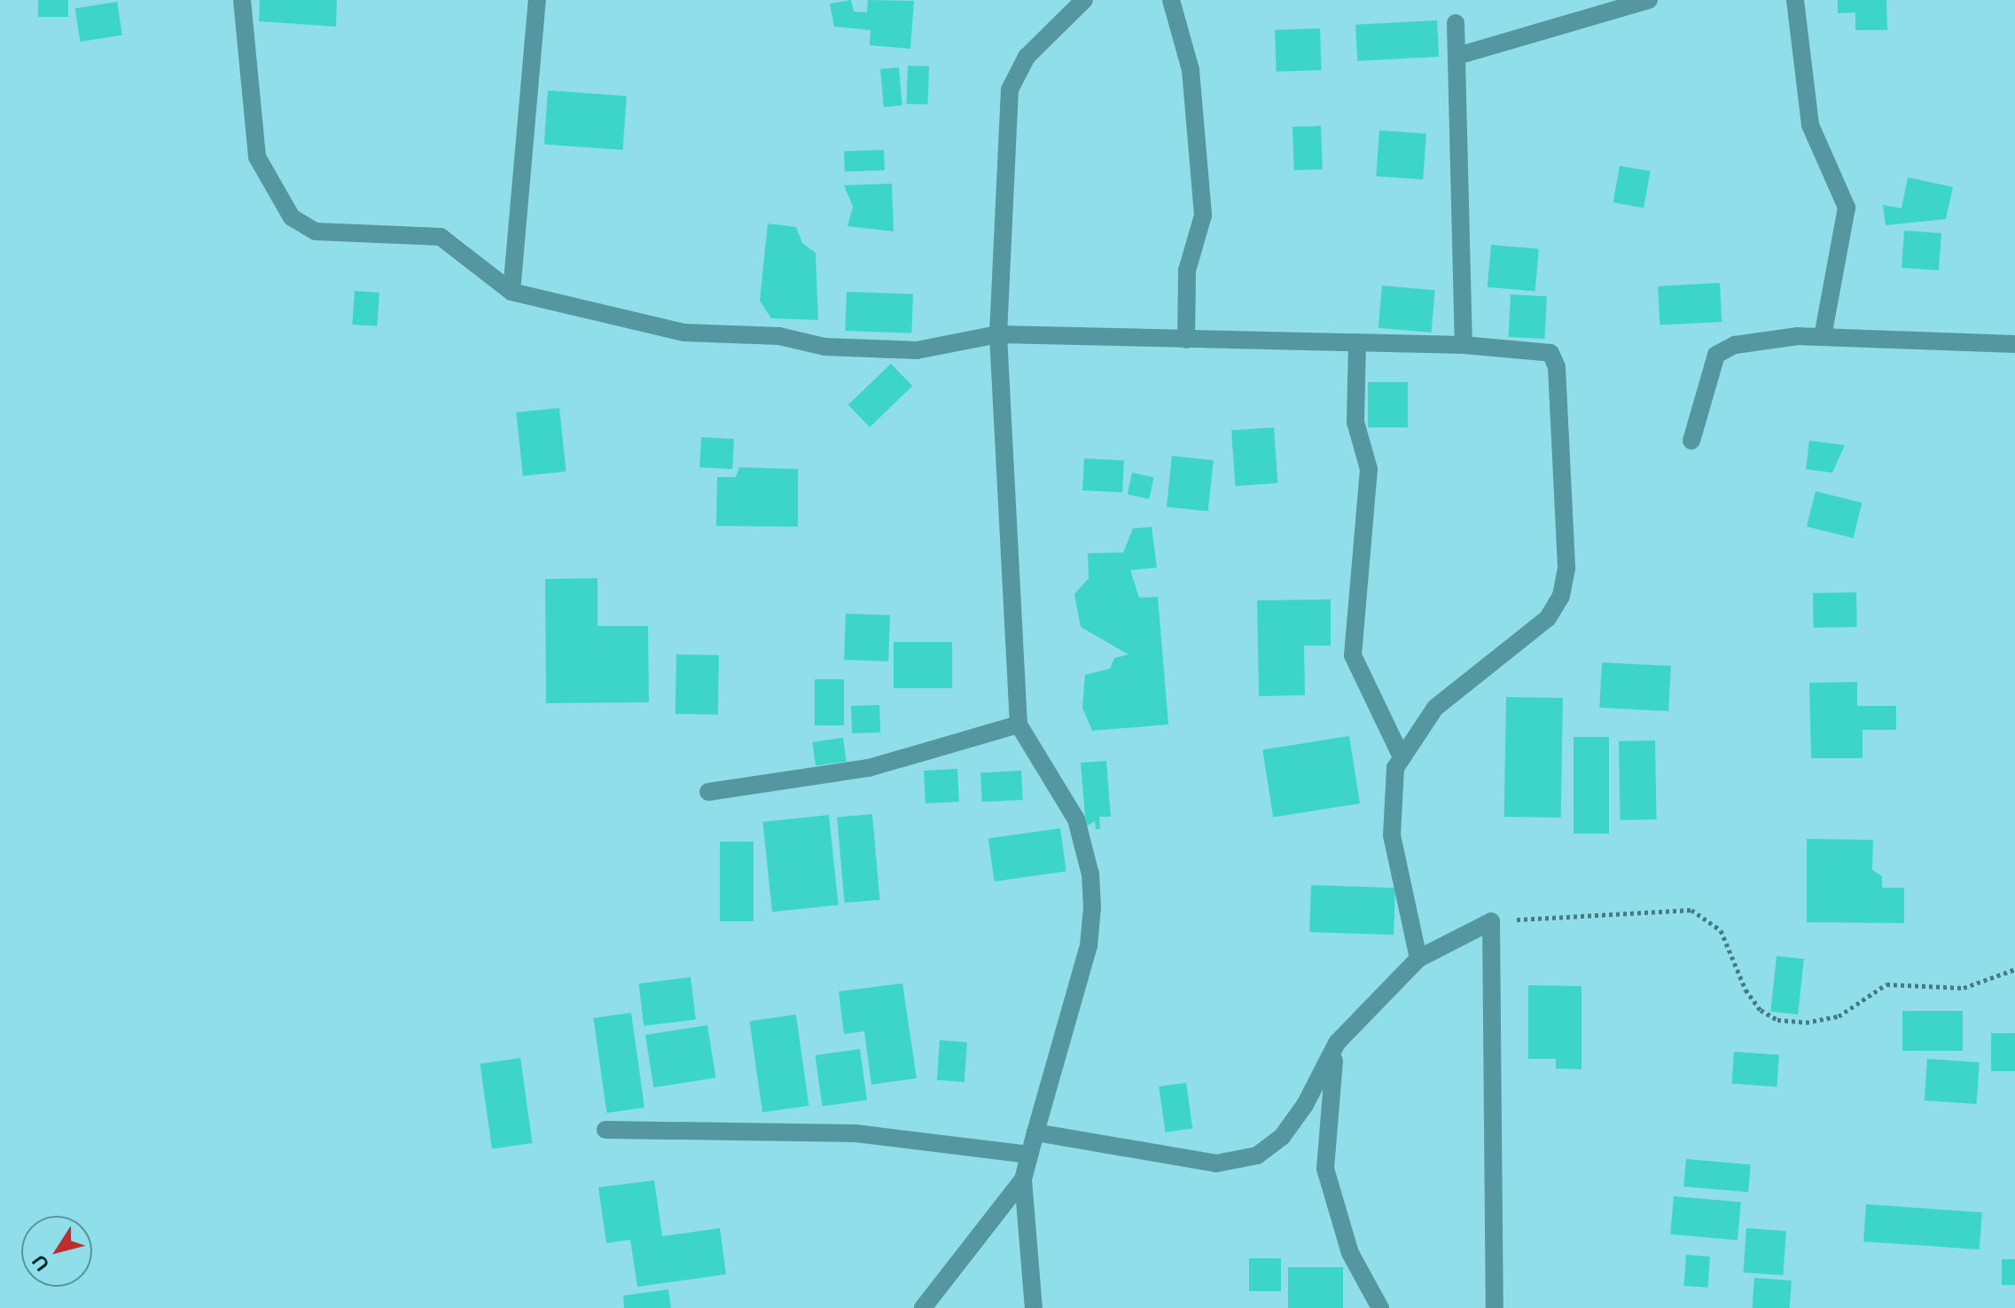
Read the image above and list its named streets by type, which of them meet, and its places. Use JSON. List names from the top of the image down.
{
  "north": "bottom left"
}
